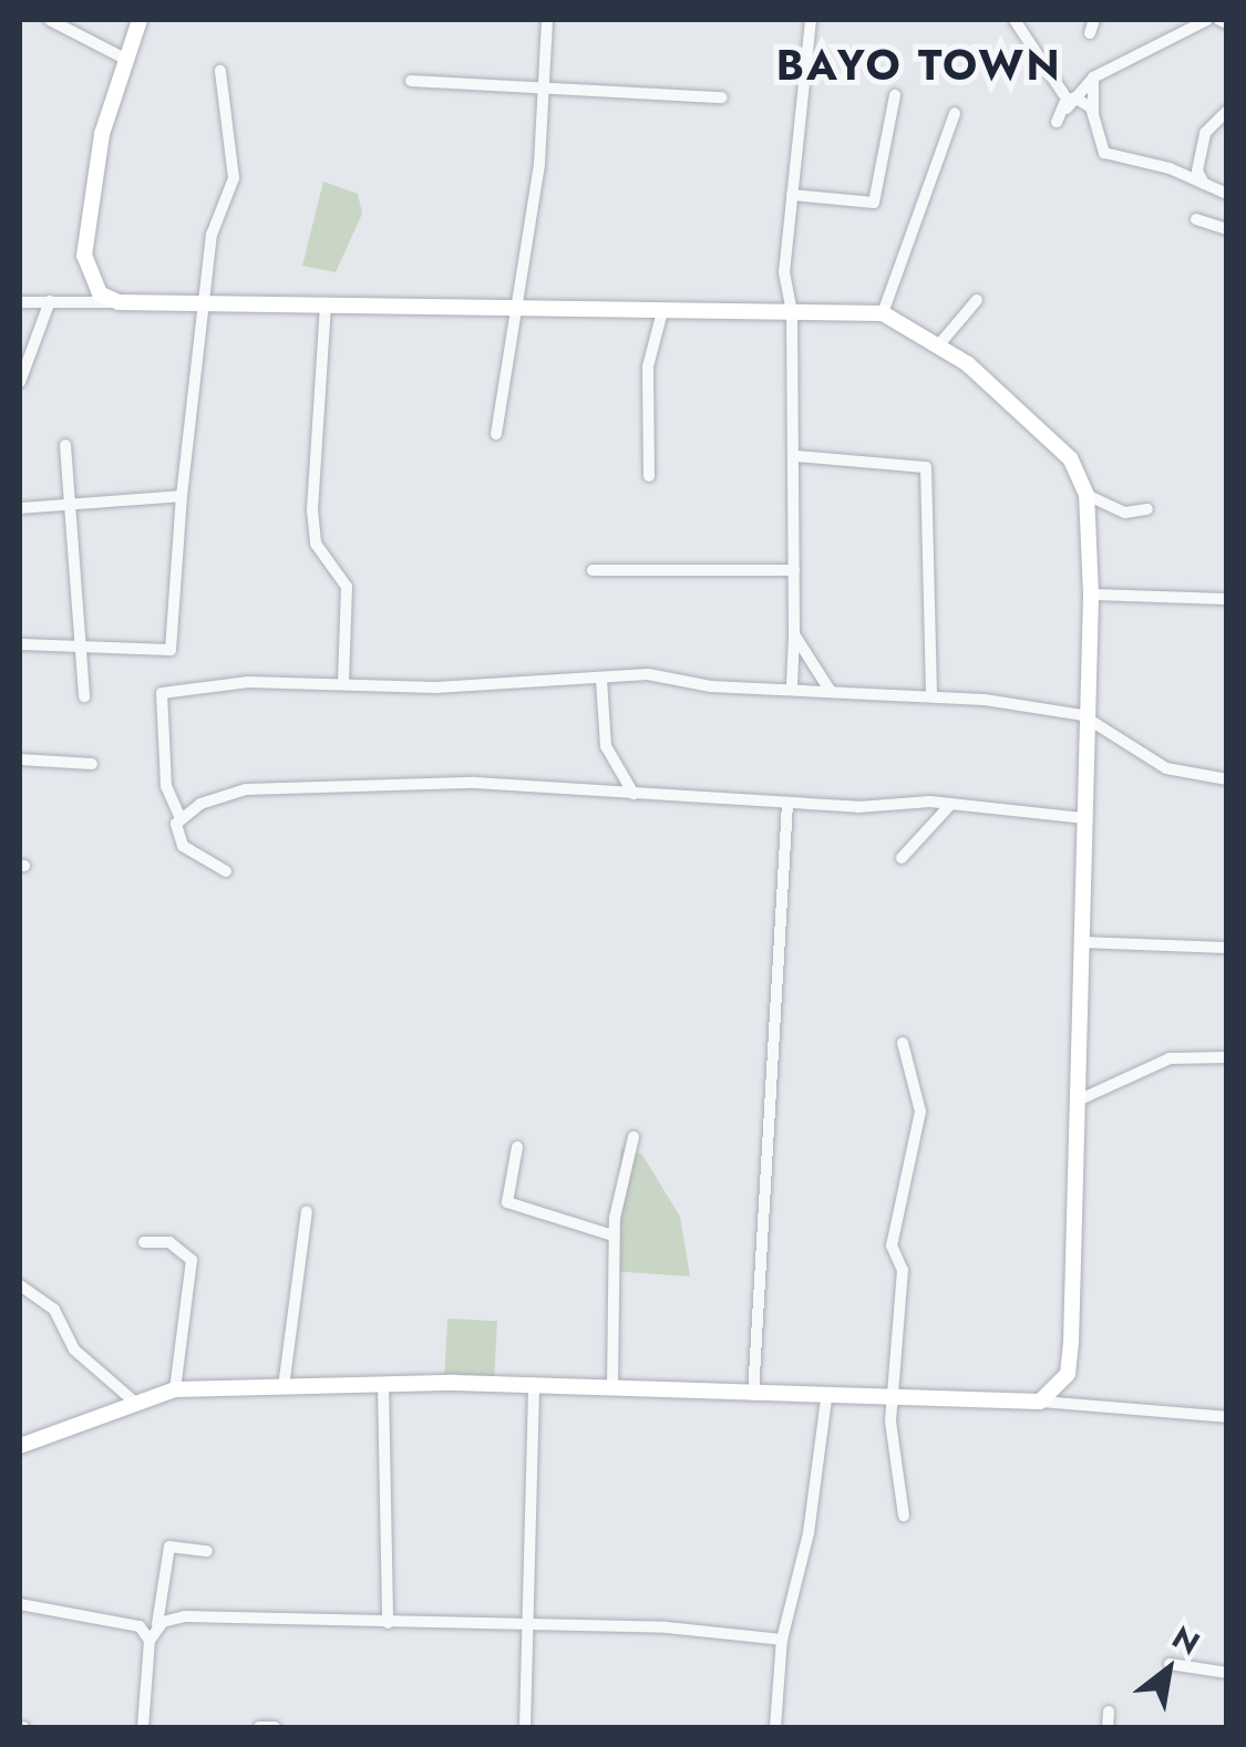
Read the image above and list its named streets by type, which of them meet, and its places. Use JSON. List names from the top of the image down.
{
  "districts": ["BAYO TOWN"],
  "north": "top right"
}
